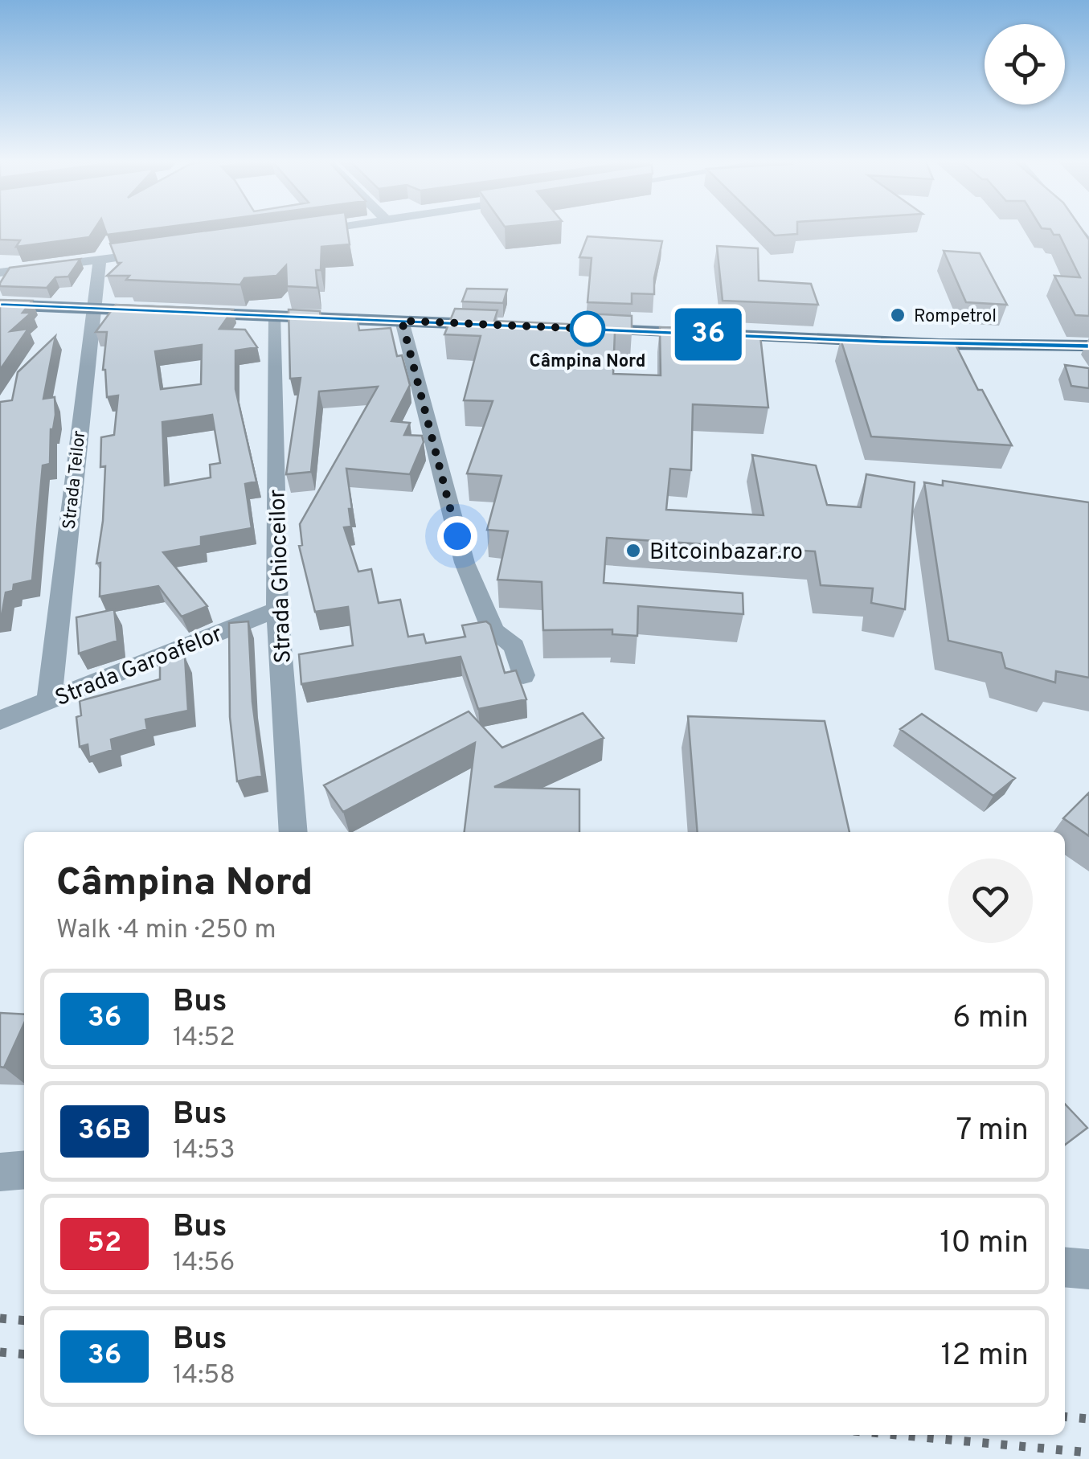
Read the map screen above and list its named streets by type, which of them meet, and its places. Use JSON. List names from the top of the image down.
{
  "streets": {
    "street": ["Strada Teilor", "Strada Ghioceilor", "Strada Garoafelor"]
  },
  "crossings": [
    ["Strada Teilor", "Strada Garoafelor"],
    ["Strada Ghioceilor", "Strada Garoafelor"]
  ],
  "places": ["Rompetrol", "Câmpina Nord", "Bitcoinbazar.ro"],
  "lines": ["bus line 36"],
  "page": {
    "on_map": "36",
    "heading": ["Câmpina Nord", "Walk · 4 min · 250 m"],
    "list": [
      {
        "mark": "36",
        "name": "Bus",
        "note": "14:52",
        "value": "6 min"
      },
      {
        "mark": "36B",
        "name": "Bus",
        "note": "14:53",
        "value": "7 min"
      },
      {
        "mark": "52",
        "name": "Bus",
        "note": "14:56",
        "value": "10 min"
      },
      {
        "mark": "36",
        "name": "Bus",
        "note": "14:58",
        "value": "12 min"
      }
    ]
  }
}
